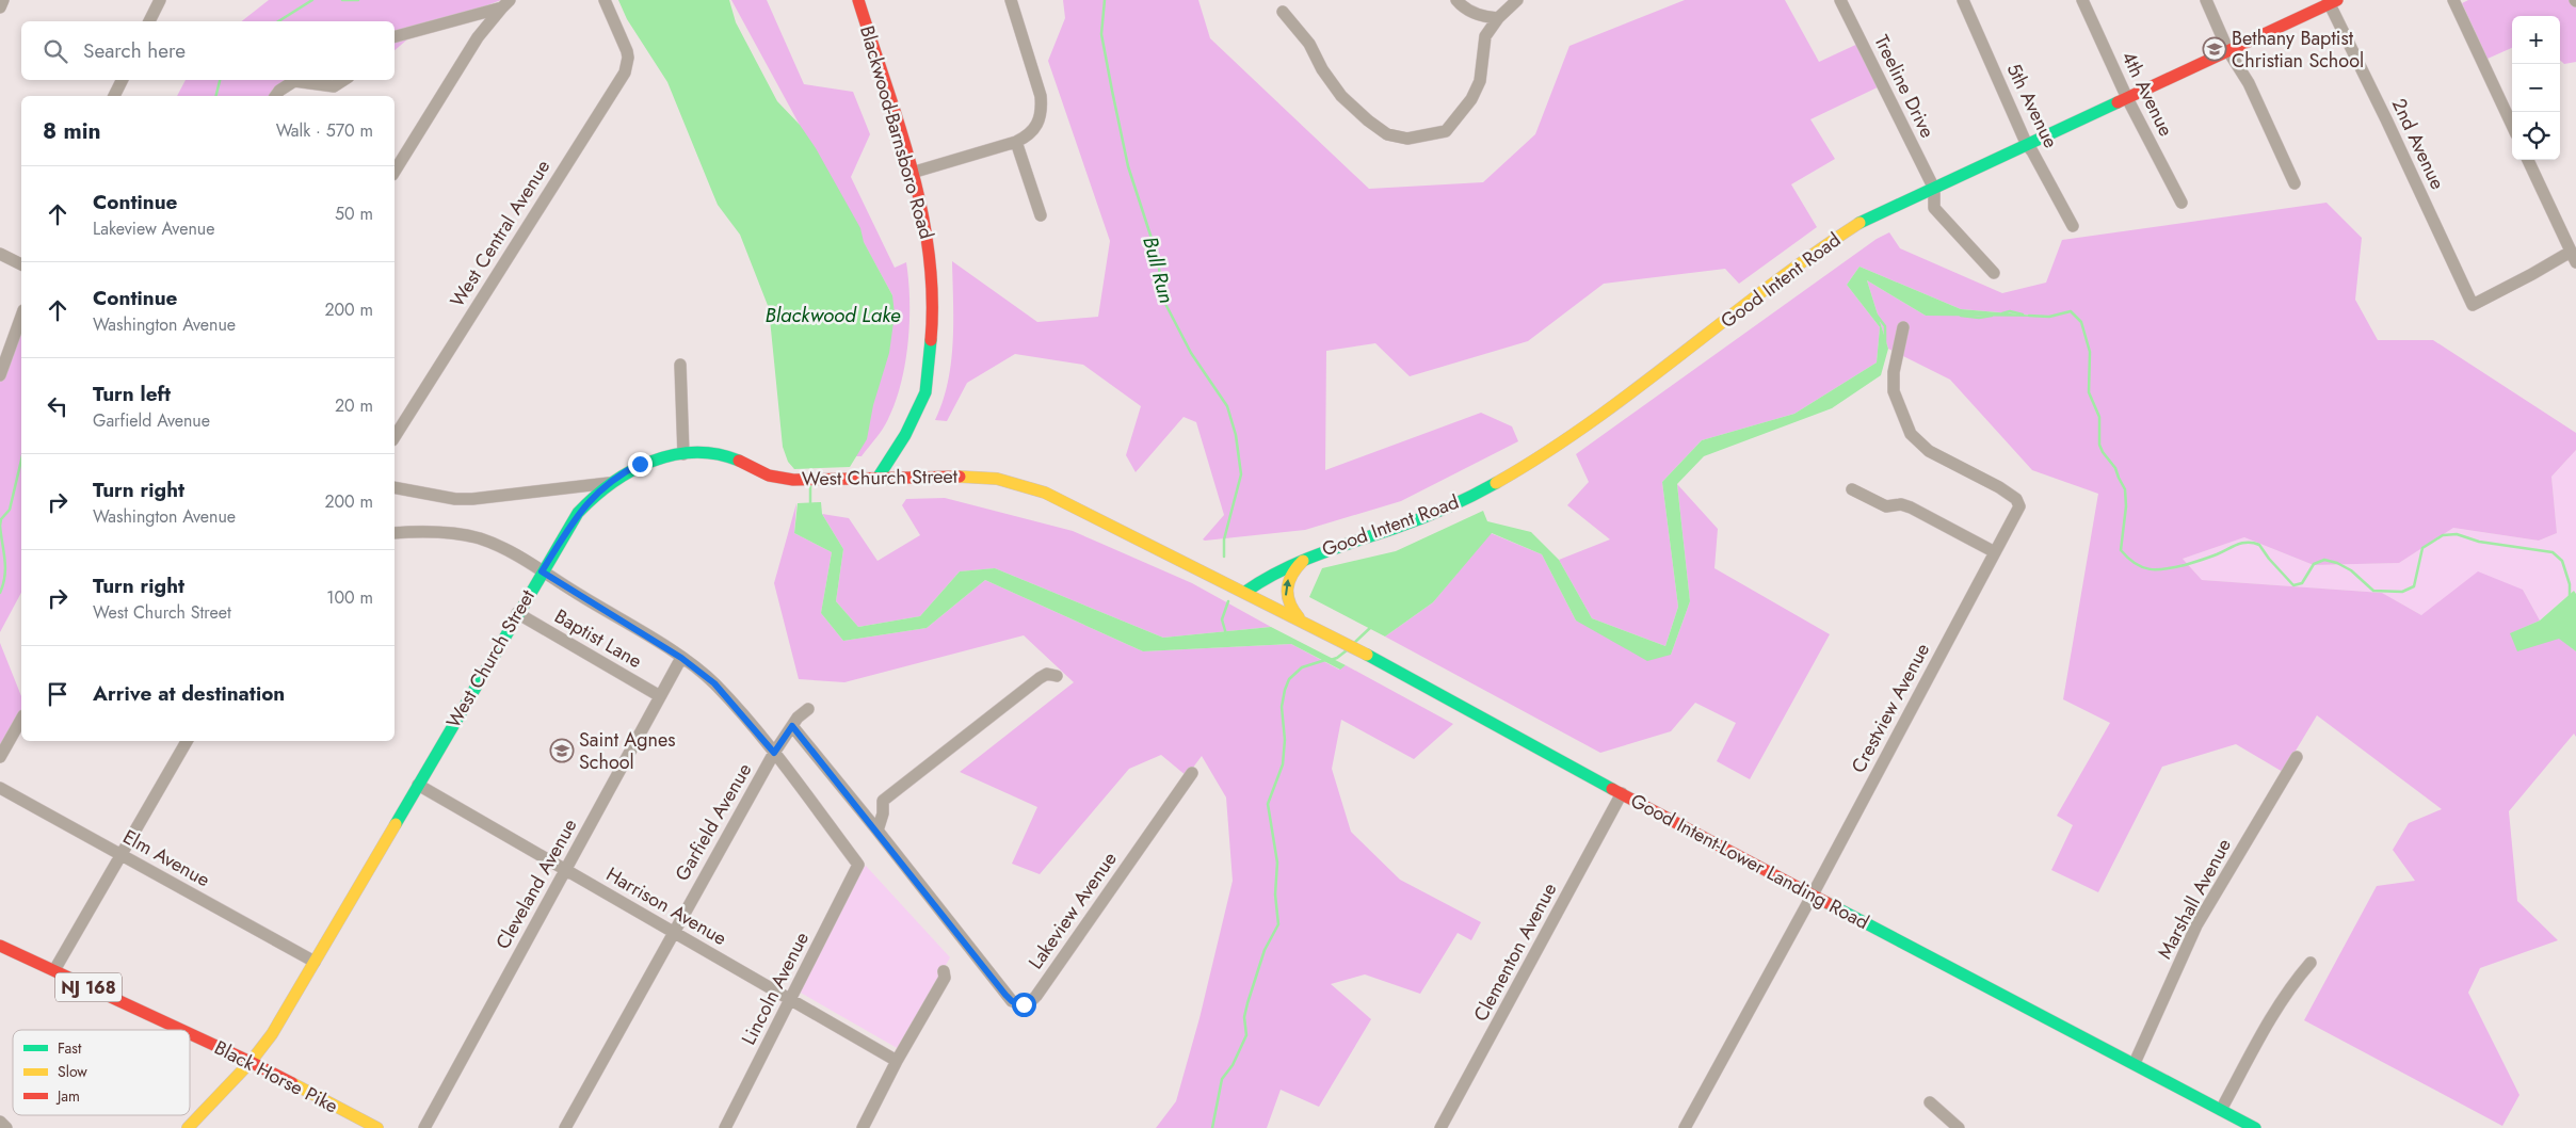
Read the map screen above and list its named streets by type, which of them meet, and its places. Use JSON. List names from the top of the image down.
{
  "streets": {
    "main road": [
      "Blackwood-Barnsboro Road",
      "Good Intent Road",
      "West Church Street",
      "Good Intent-Lower Landing Road",
      "NJ 168",
      "Black Horse Pike"
    ],
    "street": [
      "Treeline Drive",
      "4th Avenue",
      "5th Avenue",
      "2nd Avenue",
      "West Central Avenue",
      "Baptist Lane",
      "Crestview Avenue",
      "Garfield Avenue",
      "Elm Avenue",
      "Cleveland Avenue",
      "Marshall Avenue",
      "Harrison Avenue",
      "Lakeview Avenue",
      "Clementon Avenue",
      "Lincoln Avenue"
    ]
  },
  "crossings": [
    ["Treeline Drive", "Good Intent Road"],
    ["4th Avenue", "Good Intent Road"],
    ["5th Avenue", "Good Intent Road"],
    ["Blackwood-Barnsboro Road", "West Church Street"],
    ["2nd Avenue", "Good Intent Road"],
    ["Good Intent Road", "West Church Street"],
    ["Good Intent Road", "Good Intent-Lower Landing Road"],
    ["West Church Street", "Baptist Lane"],
    ["West Church Street", "Elm Avenue"],
    ["West Church Street", "Good Intent-Lower Landing Road"],
    ["West Church Street", "Harrison Avenue"],
    ["West Church Street", "Black Horse Pike"],
    ["Baptist Lane", "Cleveland Avenue"],
    ["Crestview Avenue", "Good Intent-Lower Landing Road"],
    ["Garfield Avenue", "Harrison Avenue"],
    ["Garfield Avenue", "Lincoln Avenue"],
    ["Good Intent-Lower Landing Road", "Marshall Avenue"],
    ["Good Intent-Lower Landing Road", "Clementon Avenue"],
    ["Cleveland Avenue", "Harrison Avenue"],
    ["Harrison Avenue", "Lincoln Avenue"]
  ],
  "water": ["Bull Run", "Blackwood Lake"],
  "places": {
    "school or university": ["Bethany Baptist Christian School", "Saint Agnes School"]
  },
  "legend": ["Fast", "Slow", "Jam"],
  "page": {
    "map_buttons": ["+", "−"],
    "search": "Search here",
    "heading": ["8 min", "Walk · 570 m"],
    "list": [
      ["Continue", "Lakeview Avenue", "50 m"],
      ["Continue", "Washington Avenue", "200 m"],
      ["Turn left", "Garfield Avenue", "20 m"],
      ["Turn right", "Washington Avenue", "200 m"],
      ["Turn right", "West Church Street", "100 m"],
      "Arrive at destination"
    ]
  }
}
